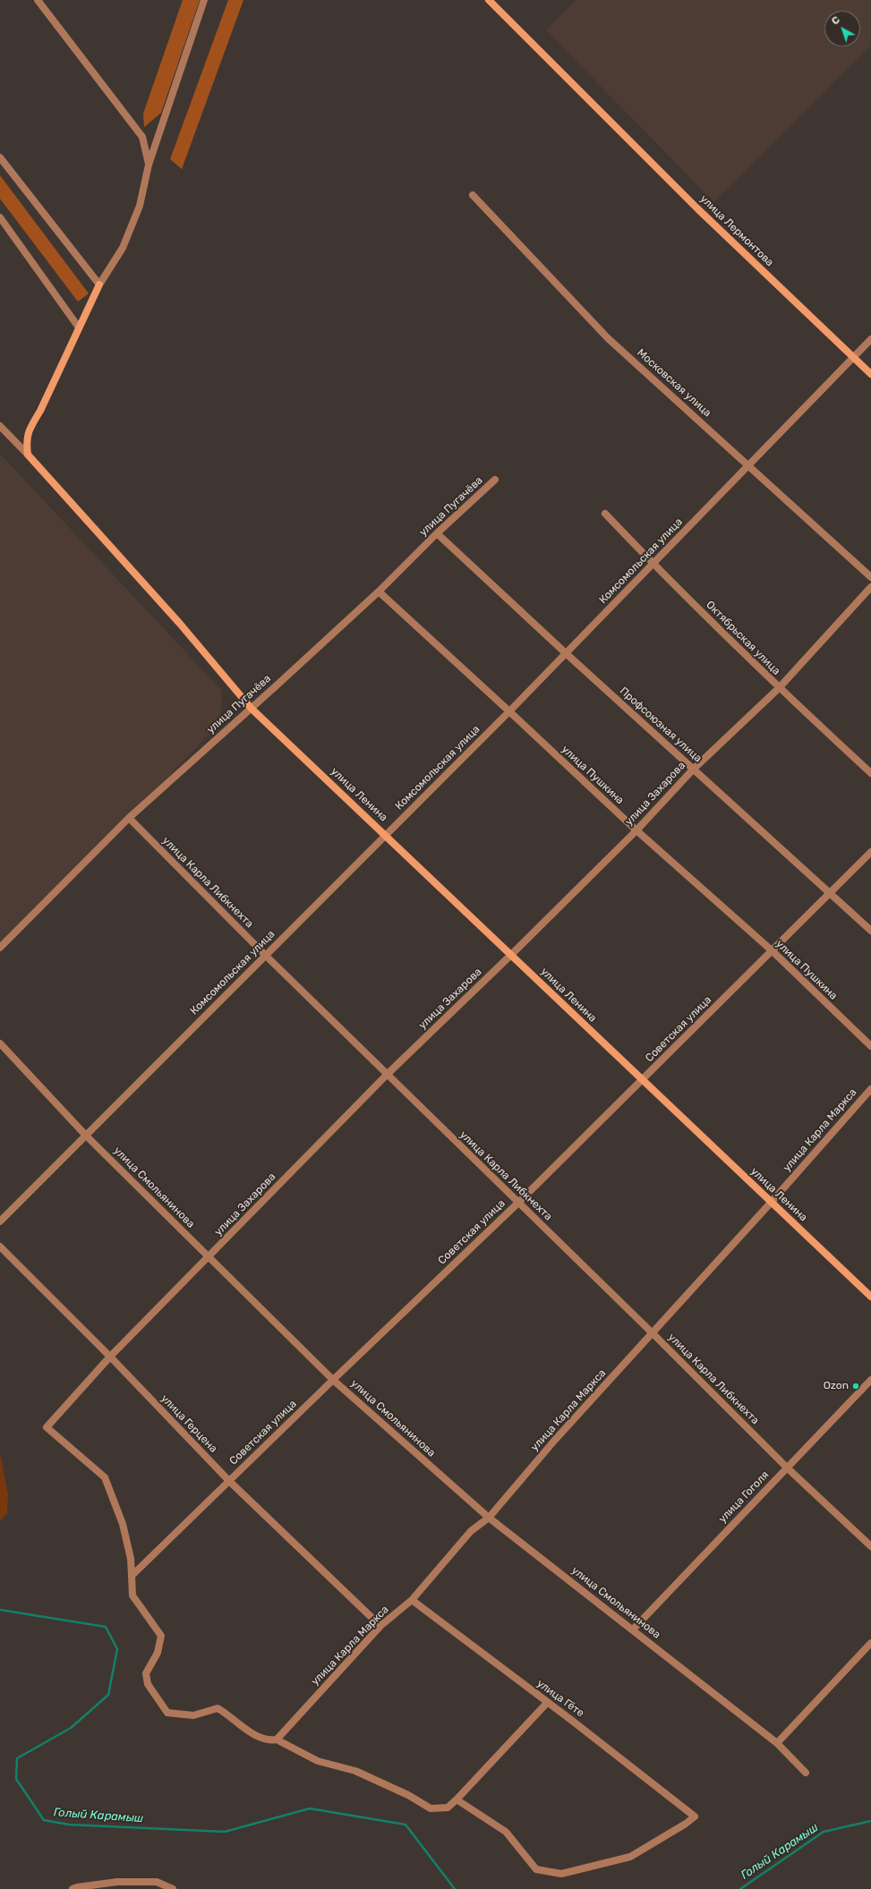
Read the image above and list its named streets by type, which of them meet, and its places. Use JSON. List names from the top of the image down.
{
  "streets": {
    "street": [
      "улица Лермонтова",
      "Московская улица",
      "улица Пугачёва",
      "Комсомольская улица",
      "Октябрьская улица",
      "Профсоюзная улица",
      "улица Пушкина",
      "улица Захарова",
      "улица Ленина",
      "улица Карла Либкнехта",
      "Советская улица",
      "улица Карла Маркса",
      "улица Смольянинова",
      "улица Герцена",
      "улица Гоголя",
      "улица Гёте"
    ]
  },
  "crossings": [
    ["улица Лермонтова", "Комсомольская улица"],
    ["Московская улица", "Комсомольская улица"],
    ["улица Пугачёва", "Профсоюзная улица"],
    ["улица Пугачёва", "улица Пушкина"],
    ["улица Пугачёва", "улица Ленина"],
    ["улица Пугачёва", "улица Карла Либкнехта"],
    ["Комсомольская улица", "Октябрьская улица"],
    ["Комсомольская улица", "Профсоюзная улица"],
    ["Комсомольская улица", "улица Пушкина"],
    ["Комсомольская улица", "улица Ленина"],
    ["Комсомольская улица", "улица Карла Либкнехта"],
    ["Комсомольская улица", "улица Смольянинова"],
    ["Октябрьская улица", "улица Захарова"],
    ["Профсоюзная улица", "улица Захарова"],
    ["Профсоюзная улица", "Советская улица"],
    ["улица Пушкина", "улица Захарова"],
    ["улица Пушкина", "Советская улица"],
    ["улица Захарова", "улица Ленина"],
    ["улица Захарова", "улица Карла Либкнехта"],
    ["улица Захарова", "Советская улица"],
    ["улица Захарова", "улица Смольянинова"],
    ["улица Захарова", "улица Герцена"],
    ["улица Ленина", "Советская улица"],
    ["улица Ленина", "улица Карла Маркса"],
    ["улица Карла Либкнехта", "Советская улица"],
    ["улица Карла Либкнехта", "улица Карла Маркса"],
    ["улица Карла Либкнехта", "улица Гоголя"],
    ["Советская улица", "улица Смольянинова"],
    ["Советская улица", "улица Герцена"],
    ["улица Карла Маркса", "улица Смольянинова"],
    ["улица Карла Маркса", "улица Герцена"],
    ["улица Карла Маркса", "улица Гёте"],
    ["улица Смольянинова", "улица Гоголя"]
  ],
  "water": ["Голый Карамыш"],
  "places": ["Ozon"],
  "north": "top left"
}
